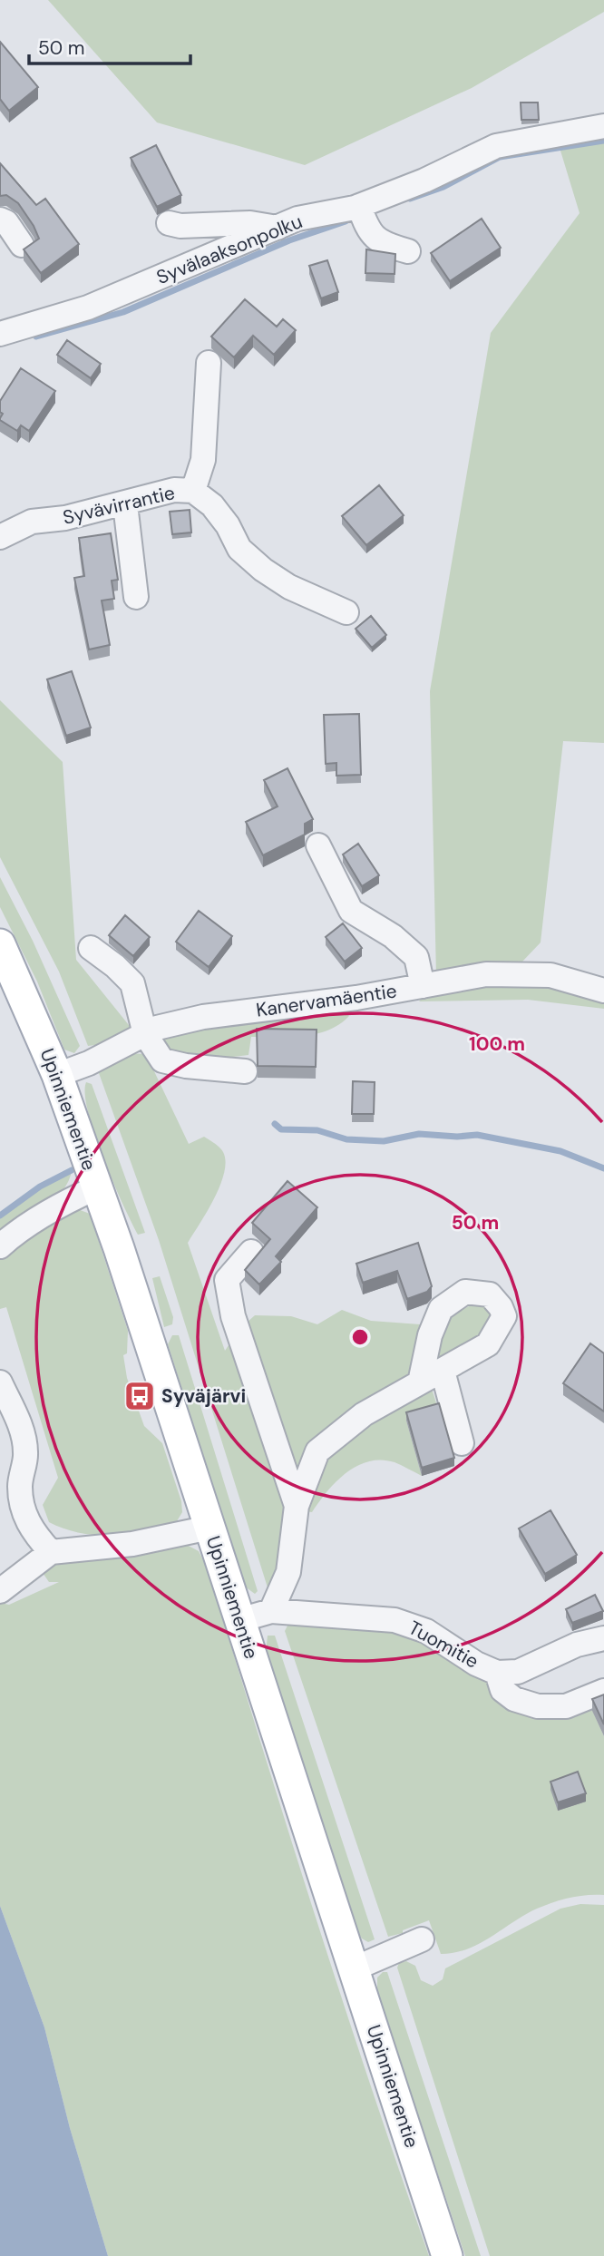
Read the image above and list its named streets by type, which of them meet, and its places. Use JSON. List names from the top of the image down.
{
  "streets": {
    "main road": ["Upinniementie"],
    "street": [
      "Syvälaaksonpolku",
      "Syvävirrantie",
      "Kanervamäentie",
      "Tuomitie"
    ]
  },
  "crossings": [
    ["Kanervamäentie", "Upinniementie"],
    ["Upinniementie", "Tuomitie"]
  ],
  "places": {
    "bus stop": ["Syväjärvi"]
  },
  "scale_bar": "50 m",
  "rings": ["100 m", "50 m"]
}
